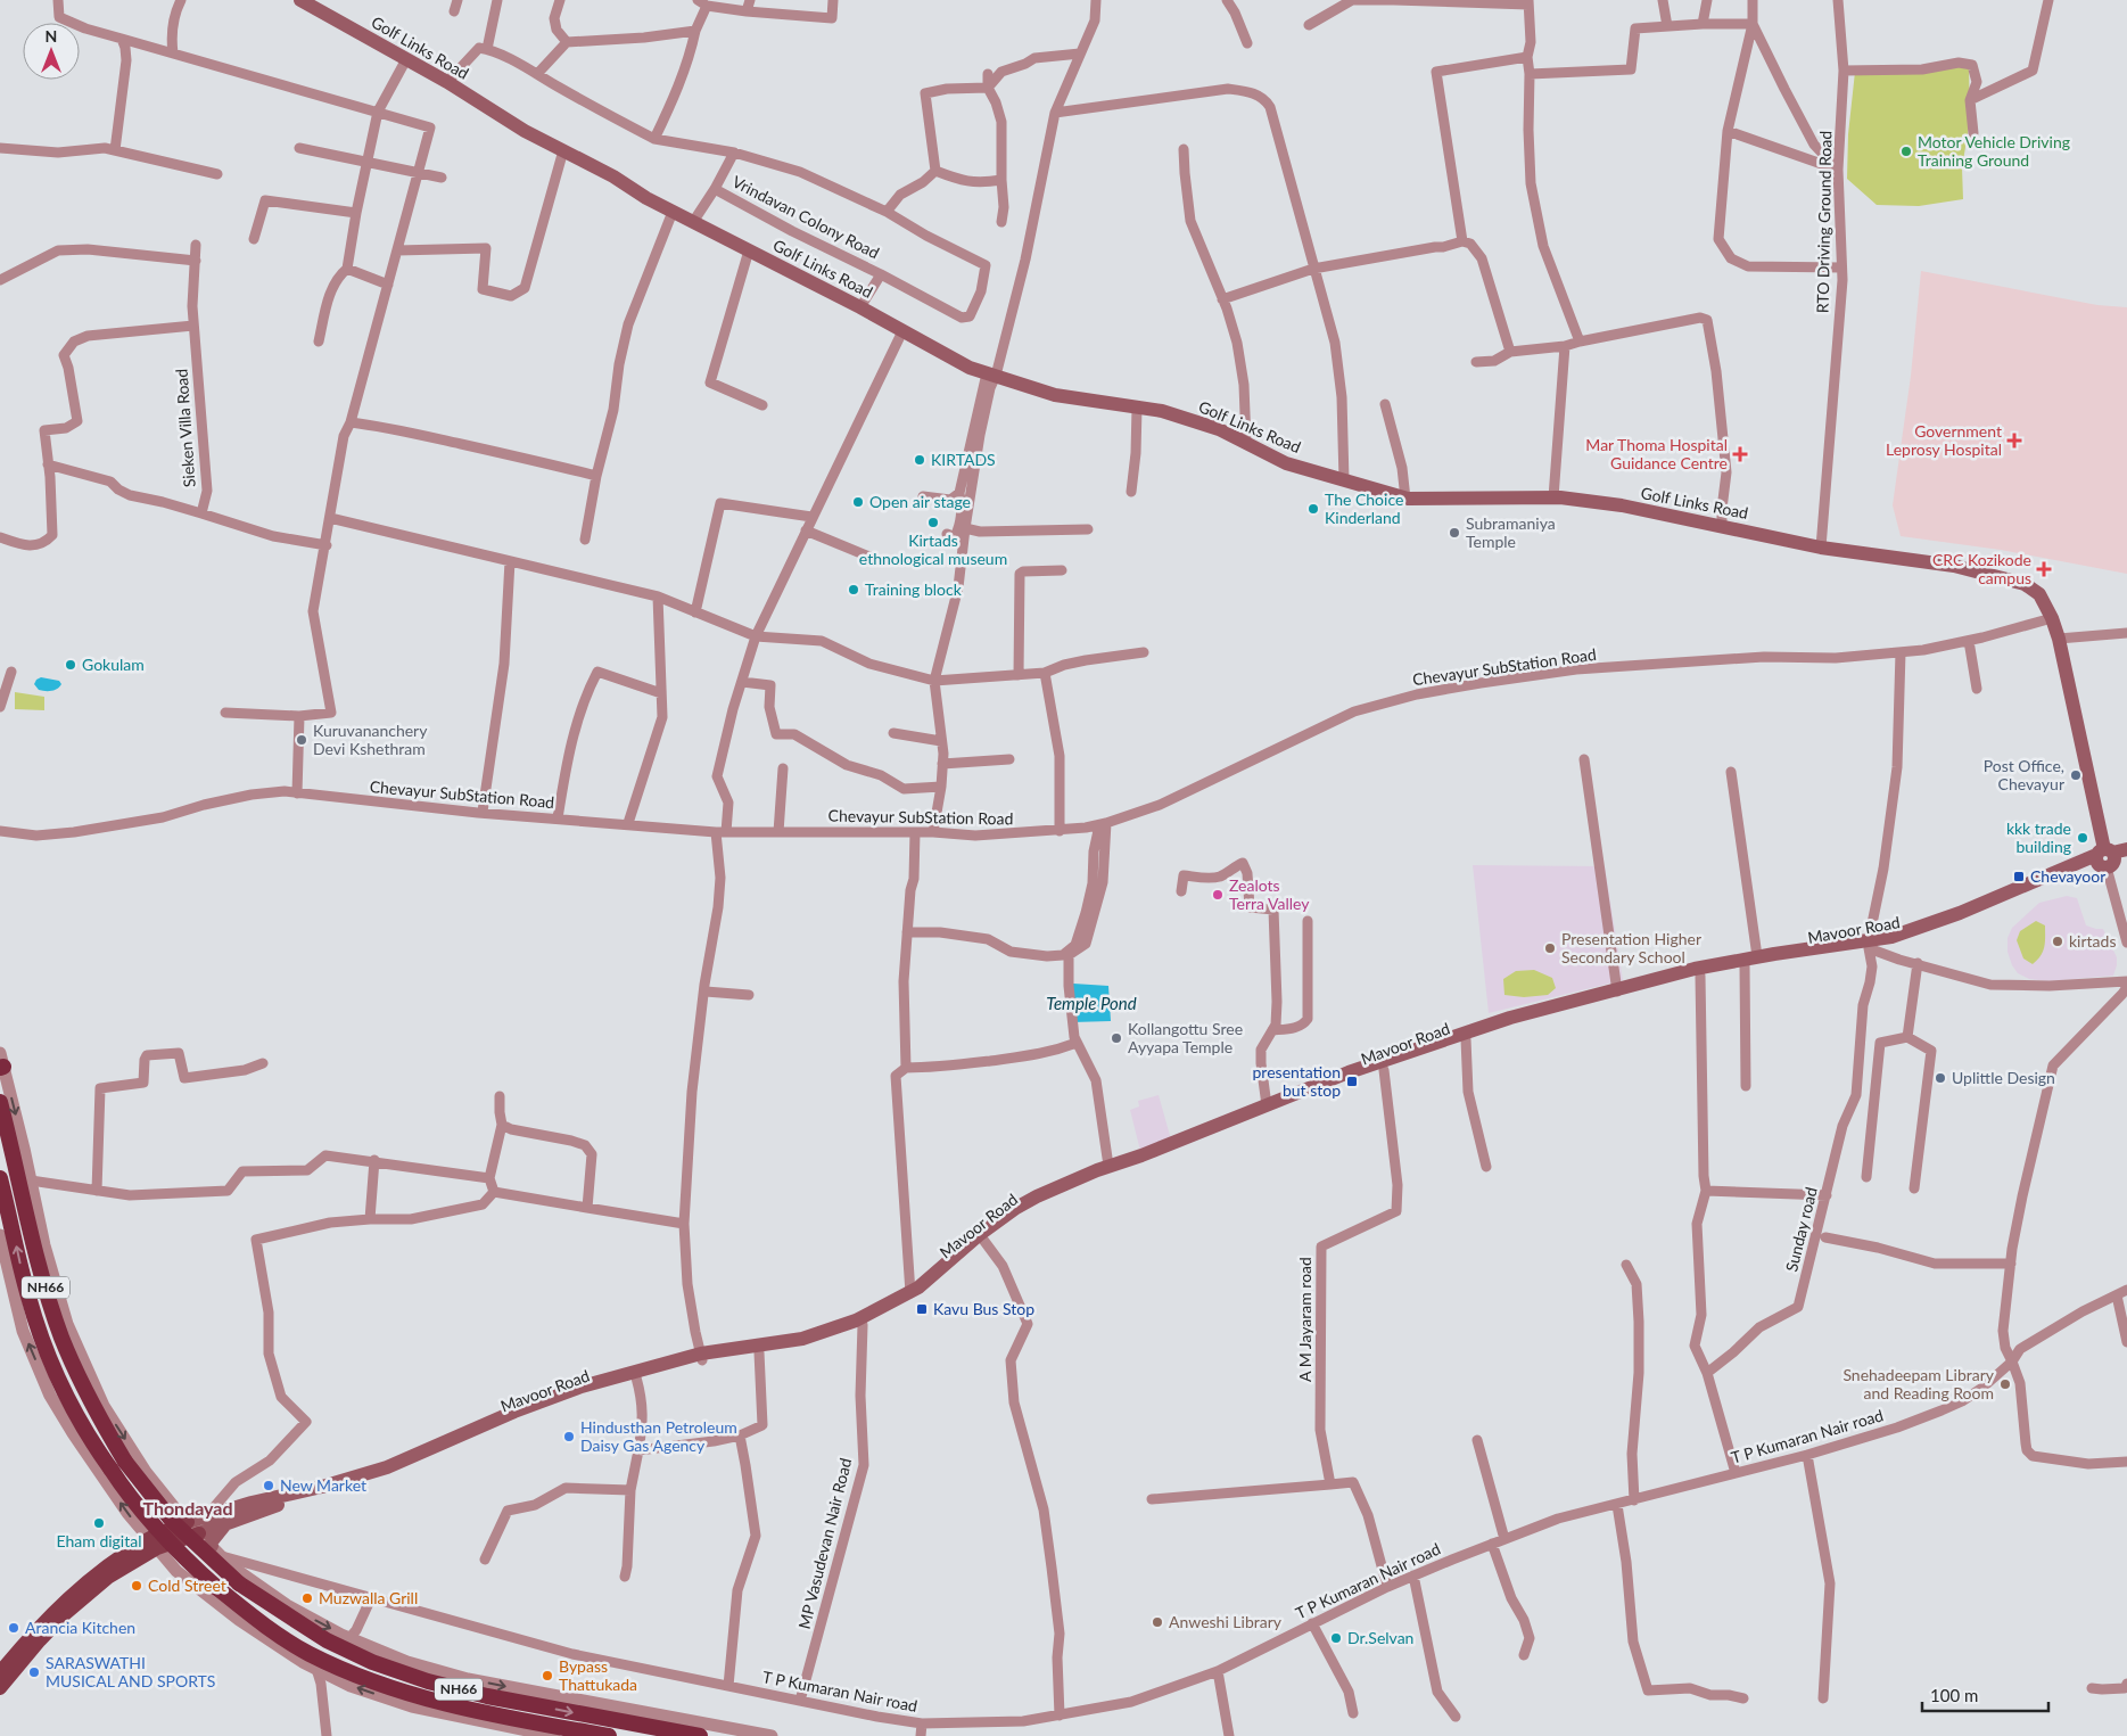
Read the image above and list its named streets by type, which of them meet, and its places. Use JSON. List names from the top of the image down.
{
  "streets": {
    "highway": ["NH66"],
    "main road": ["Golf Links Road", "Mavoor Road"],
    "street": [
      "Vrindavan Colony Road",
      "RTO Driving Ground Road",
      "Sieken Villa Road",
      "Chevayur SubStation Road",
      "Sunday road",
      "A M Jayaram road",
      "T P Kumaran Nair road",
      "MP Vasudevan Nair Road"
    ]
  },
  "crossings": [
    ["Golf Links Road", "Vrindavan Colony Road"],
    ["Golf Links Road", "RTO Driving Ground Road"],
    ["Golf Links Road", "Chevayur SubStation Road"],
    ["Golf Links Road", "Mavoor Road"],
    ["Chevayur SubStation Road", "Sunday road"],
    ["Mavoor Road", "Sunday road"],
    ["Mavoor Road", "A M Jayaram road"],
    ["Mavoor Road", "MP Vasudevan Nair Road"],
    ["T P Kumaran Nair road", "MP Vasudevan Nair Road"]
  ],
  "districts": ["Thondayad"],
  "water": ["Temple Pond"],
  "places": {
    "other": [
      "Motor Vehicle Driving Training Ground",
      "KIRTADS",
      "Open air stage",
      "The Choice Kinderland",
      "Kirtads ethnological museum",
      "Subramaniya Temple",
      "Training block",
      "Gokulam",
      "Kuruvananchery Devi Kshethram",
      "Post Office, Chevayur",
      "kkk trade building",
      "Zealots Terra Valley",
      "kirtads",
      "Presentation Higher Secondary School",
      "Kollangottu Sree Ayyapa Temple",
      "Uplittle Design",
      "Snehadeepam Library and Reading Room",
      "Hindusthan Petroleum Daisy Gas Agency",
      "New Market",
      "Eham digital",
      "Cold Street",
      "Muzwalla Grill",
      "Anweshi Library",
      "Arancia Kitchen",
      "Dr.Selvan",
      "SARASWATHI MUSICAL AND SPORTS",
      "Bypass Thattukada"
    ],
    "health": ["Government Leprosy Hospital", "Mar Thoma Hospital Guidance Centre", "CRC Kozikode campus"],
    "transit": ["Chevayoor", "presentation but stop", "Kavu Bus Stop"]
  },
  "scale_bar": "100 m",
  "north": "top"
}
